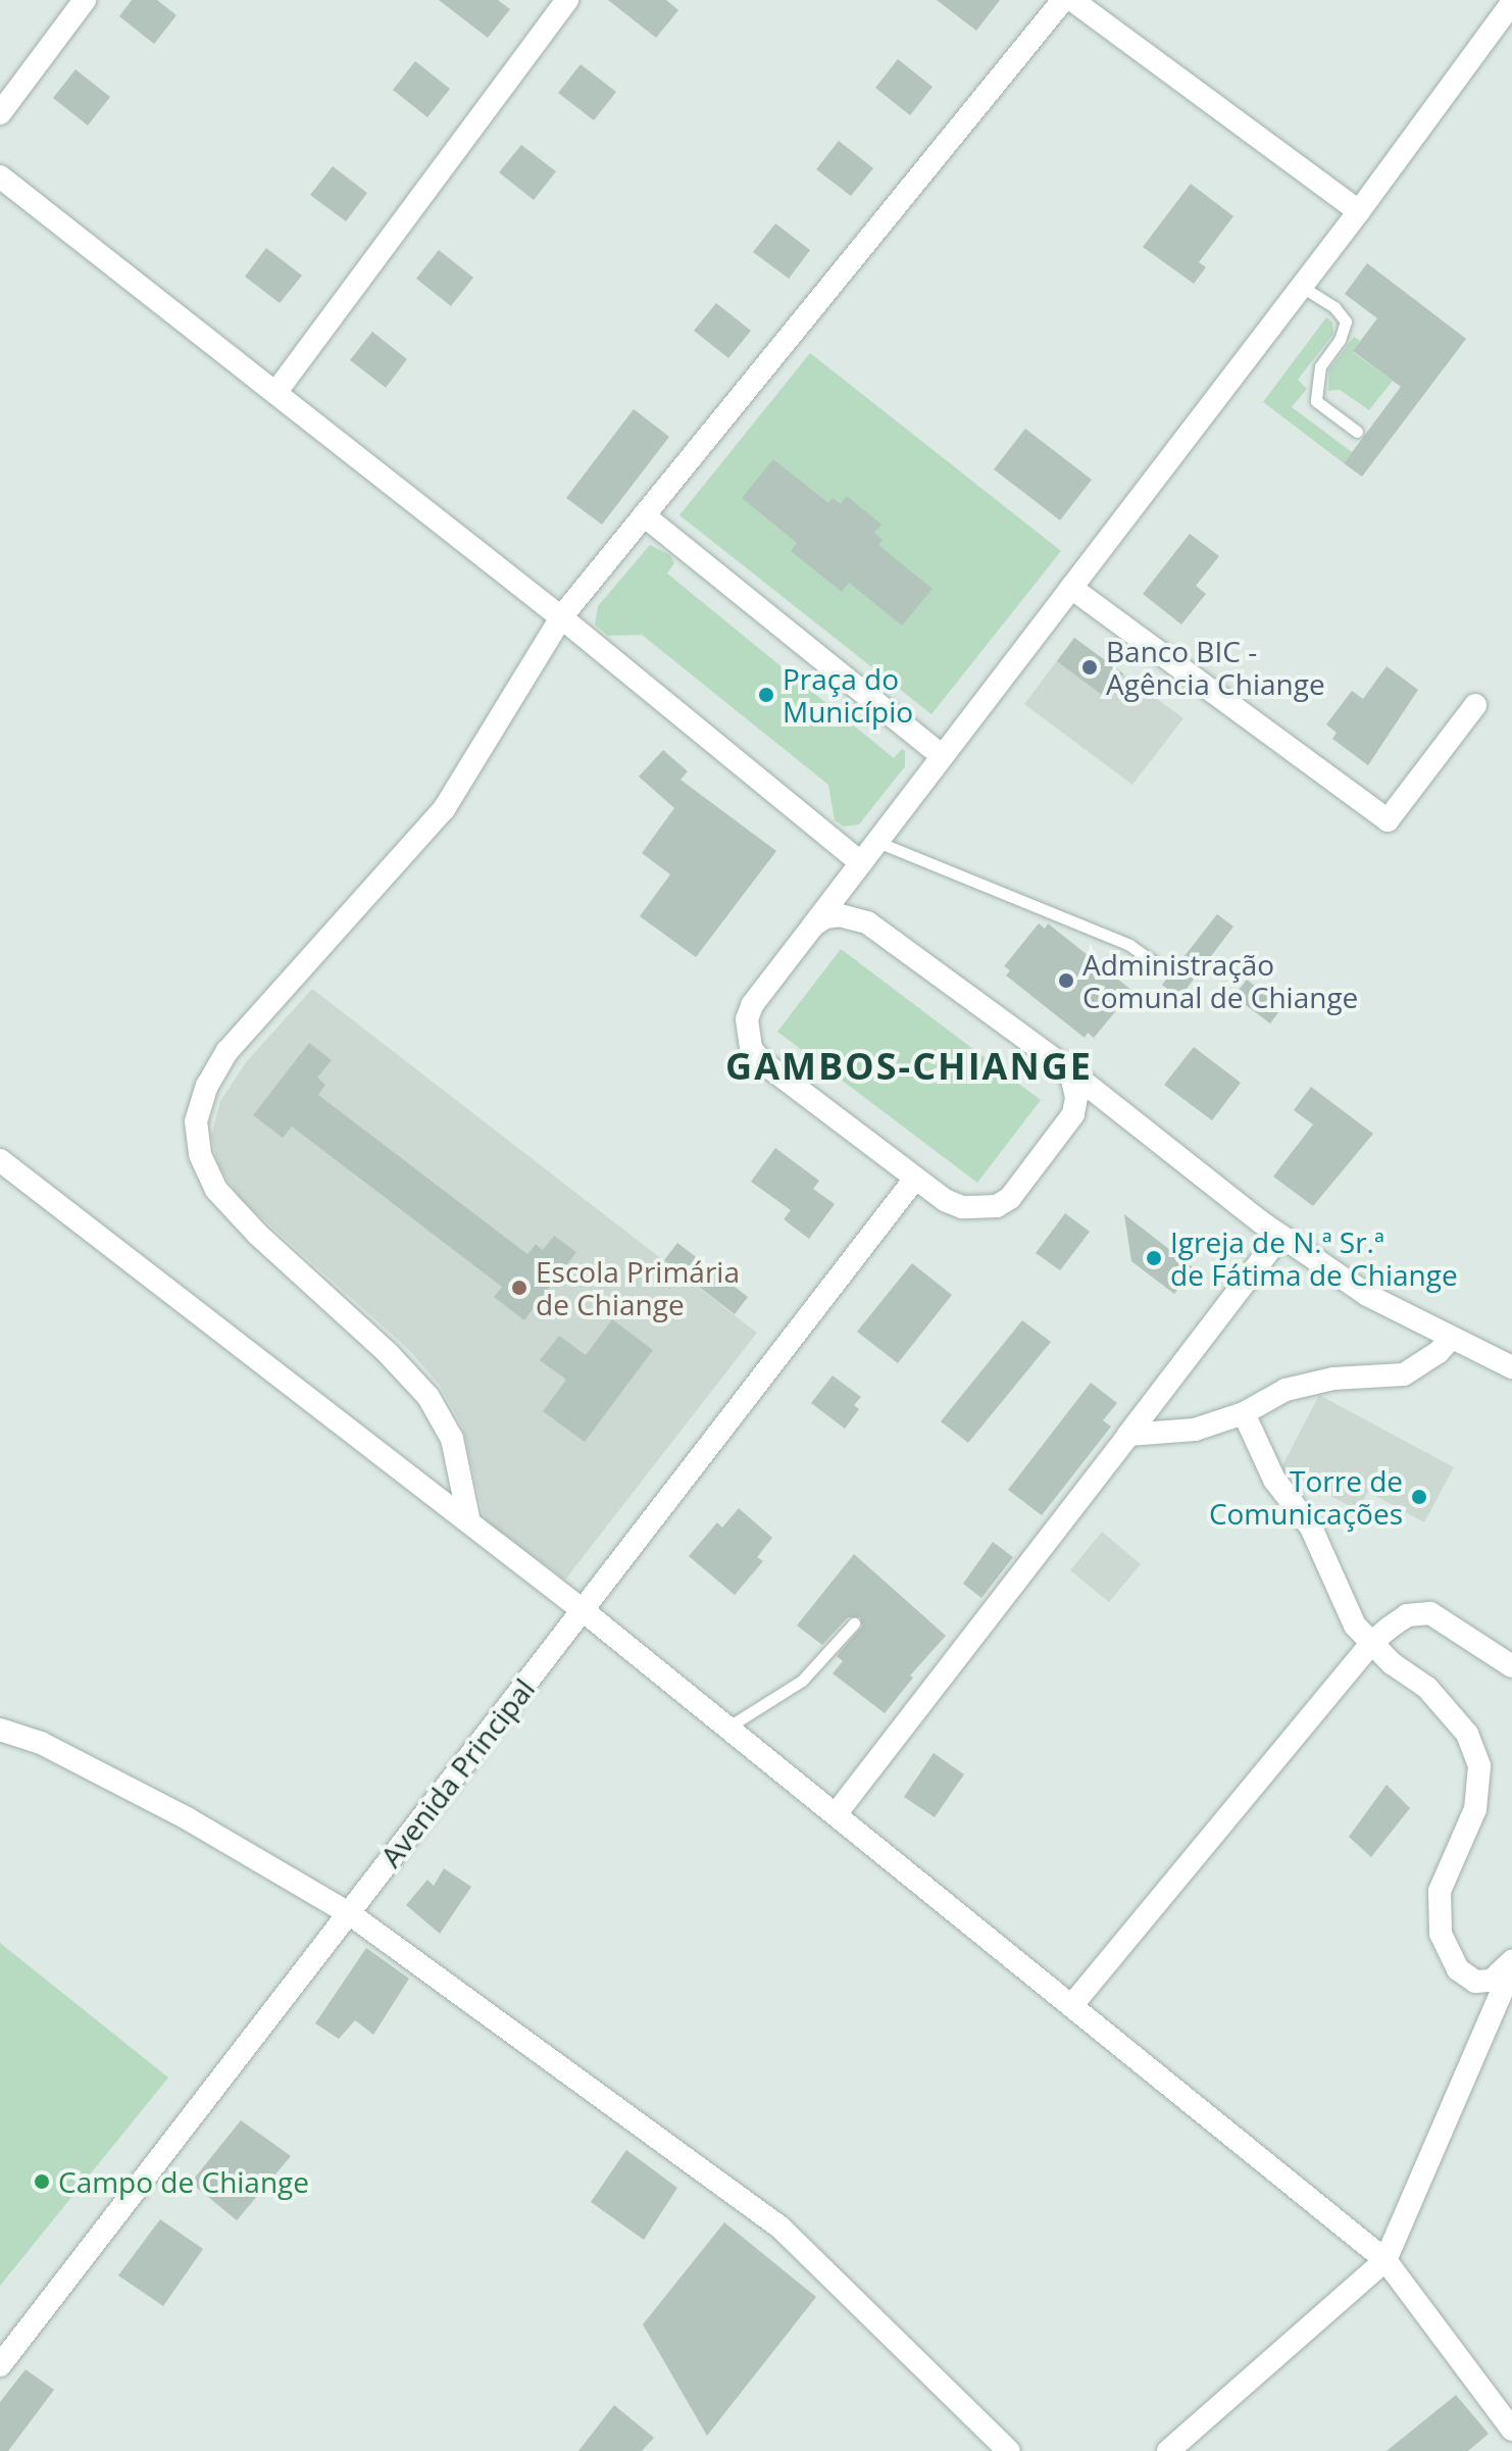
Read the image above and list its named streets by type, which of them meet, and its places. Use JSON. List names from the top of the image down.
{
  "streets": {
    "street": ["Avenida Principal"]
  },
  "districts": ["GAMBOS-CHIANGE"],
  "places": [
    "Banco BIC - Agência Chiange",
    "Praça do Município",
    "Administração Comunal de Chiange",
    "Igreja de N.ª Sr.ª de Fátima de Chiange",
    "Escola Primária de Chiange",
    "Torre de Comunicações",
    "Campo de Chiange"
  ]
}
